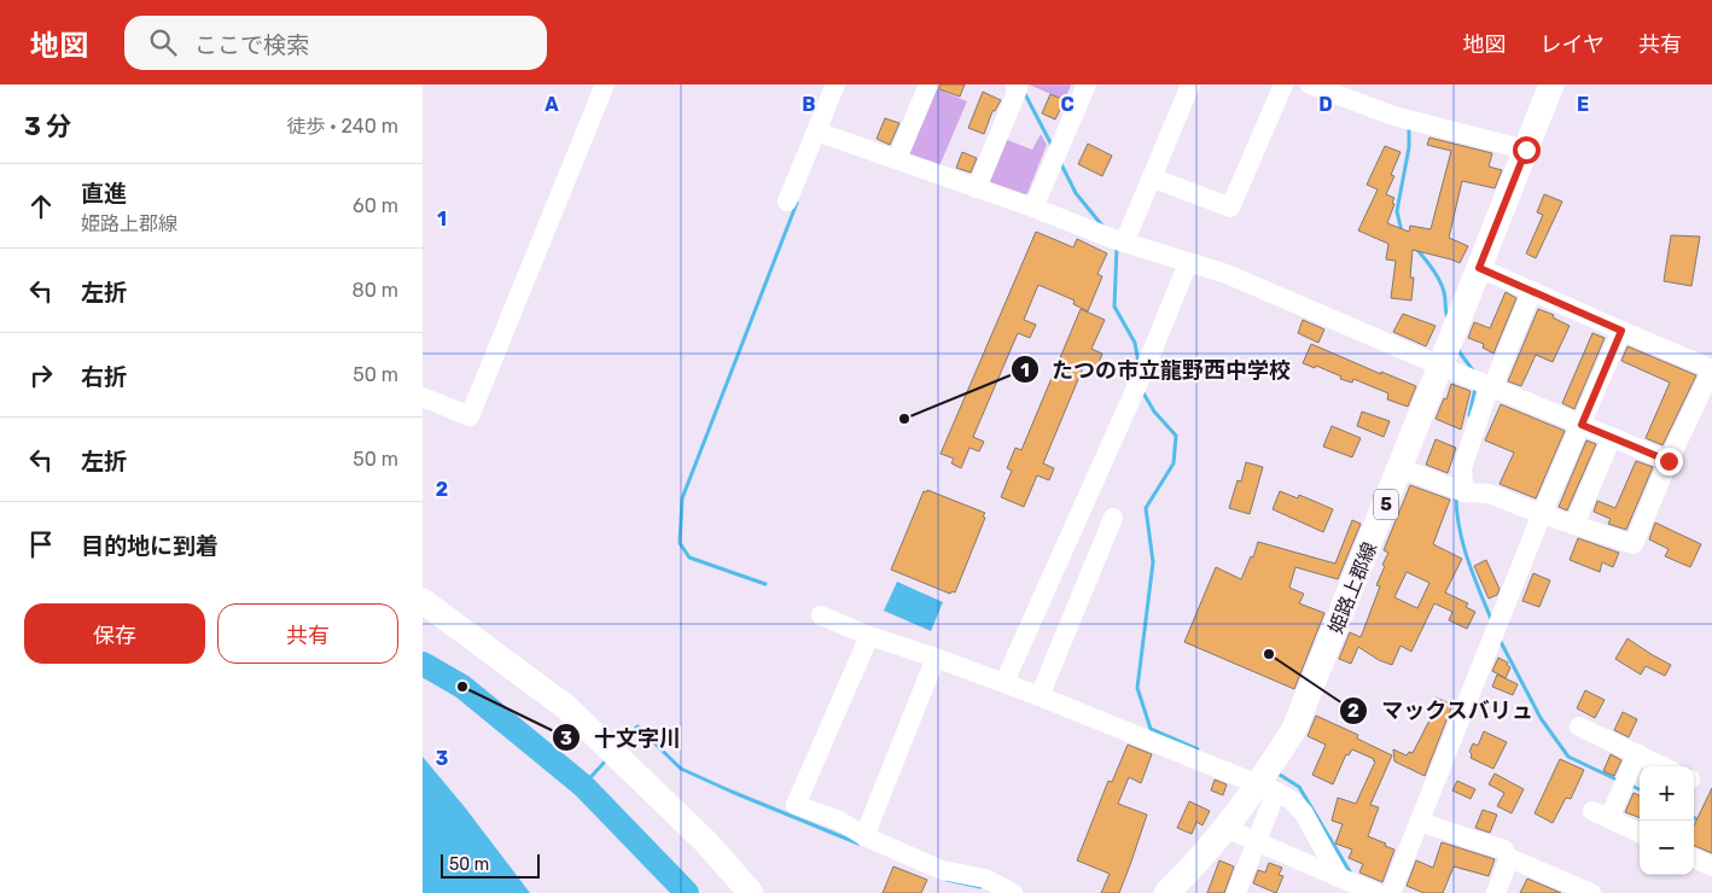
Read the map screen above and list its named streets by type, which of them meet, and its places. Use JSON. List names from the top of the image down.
{
  "streets": {
    "main road": ["5", "姫路上郡線"]
  },
  "places": ["たつの市立龍野西中学校", "マックスバリュ", "十文字川"],
  "scale_bar": "50 m",
  "page": {
    "header": "地図",
    "search": "ここで検索",
    "nav": ["地図", "レイヤ", "共有"],
    "heading": ["3 分", "徒歩 · 240 m"],
    "list": [
      ["直進", "姫路上郡線", "60 m"],
      ["左折", "80 m"],
      ["右折", "50 m"],
      ["左折", "50 m"],
      "目的地に到着"
    ],
    "buttons": ["保存", "共有"],
    "map_buttons": ["+", "−"],
    "scale": "50 m"
  },
  "grid": {
    "columns": [
      "A",
      "B",
      "C",
      "D",
      "E"
    ],
    "rows": ["1", "2", "3"]
  }
}
